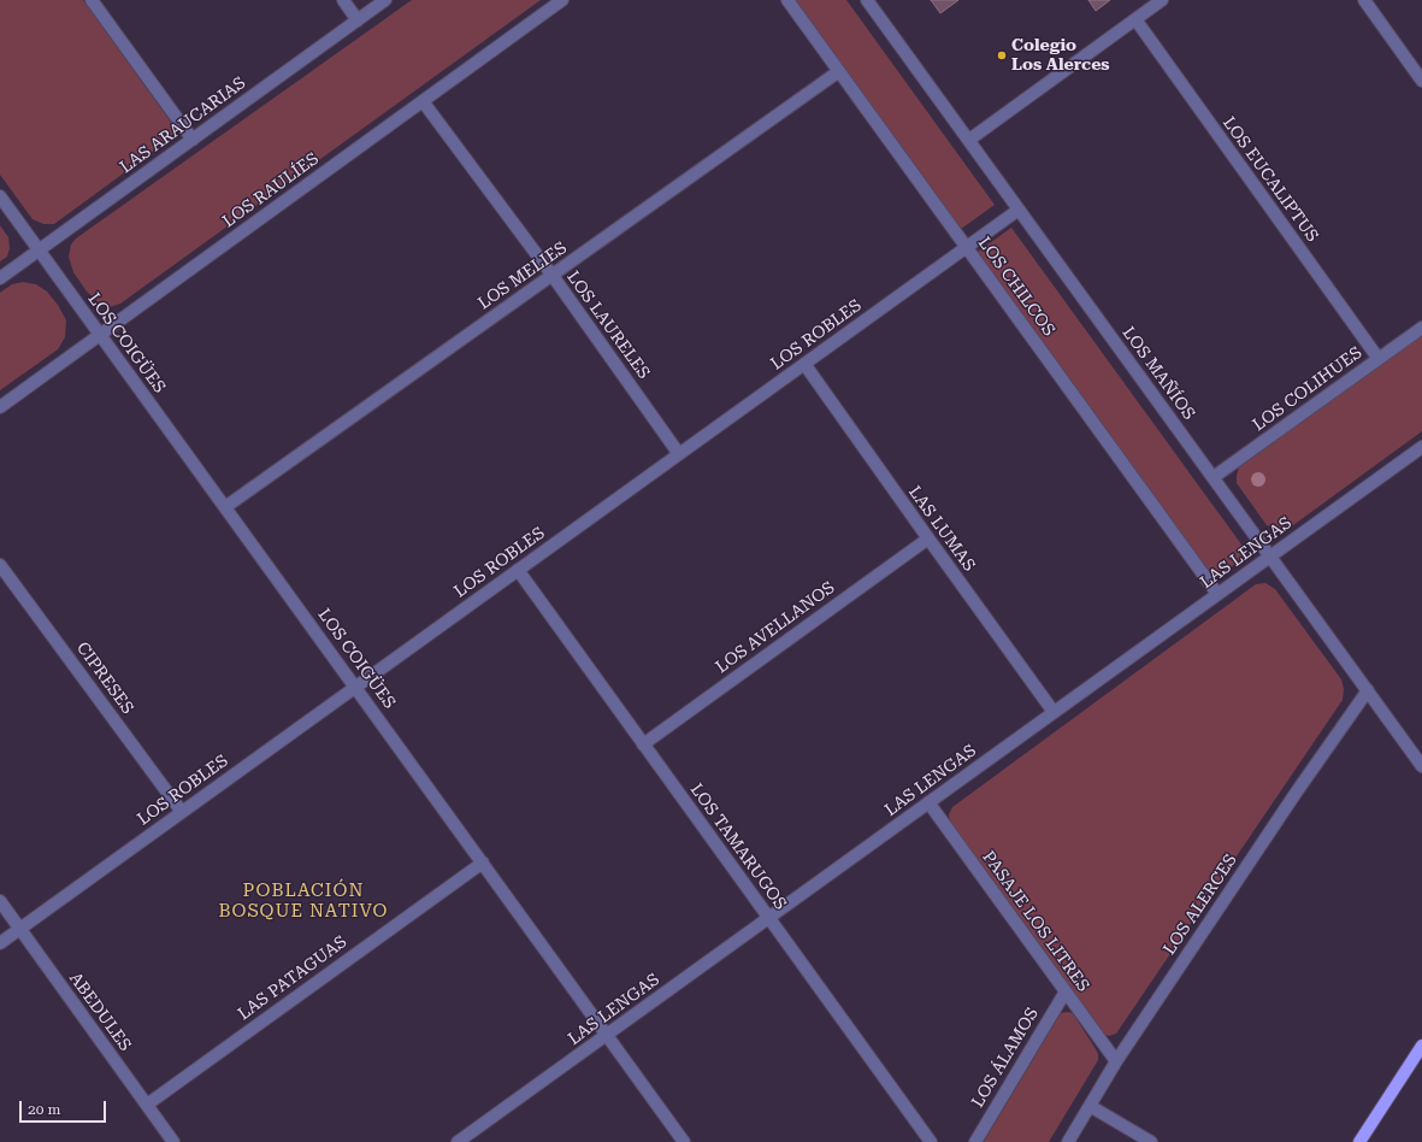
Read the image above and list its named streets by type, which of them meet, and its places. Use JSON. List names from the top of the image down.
{
  "streets": {
    "street": [
      "LAS ARAUCARIAS",
      "LOS EUCALIPTUS",
      "LOS RAULÍES",
      "LOS MELIES",
      "LOS CHILCOS",
      "LOS LAURELES",
      "LOS ROBLES",
      "LOS COIGÜES",
      "LOS MAÑÍOS",
      "LOS COLIHUES",
      "LAS LUMAS",
      "LAS LENGAS",
      "LOS AVELLANOS",
      "CIPRESES",
      "LOS TAMARUGOS",
      "LOS ALERCES",
      "PASAJE LOS LITRES",
      "LAS PATAGUAS",
      "ABEDULES",
      "LOS ÁLAMOS"
    ]
  },
  "crossings": [
    ["LAS ARAUCARIAS", "LOS COIGÜES"],
    ["LOS EUCALIPTUS", "LOS COLIHUES"],
    ["LOS RAULÍES", "LOS LAURELES"],
    ["LOS RAULÍES", "LOS COIGÜES"],
    ["LOS MELIES", "LOS CHILCOS"],
    ["LOS MELIES", "LOS LAURELES"],
    ["LOS MELIES", "LOS COIGÜES"],
    ["LOS CHILCOS", "LOS ROBLES"],
    ["LOS CHILCOS", "LAS LENGAS"],
    ["LOS LAURELES", "LOS ROBLES"],
    ["LOS ROBLES", "LOS COIGÜES"],
    ["LOS ROBLES", "LOS MAÑÍOS"],
    ["LOS ROBLES", "LAS LUMAS"],
    ["LOS ROBLES", "CIPRESES"],
    ["LOS ROBLES", "LOS TAMARUGOS"],
    ["LOS ROBLES", "ABEDULES"],
    ["LOS COIGÜES", "LAS LENGAS"],
    ["LOS COIGÜES", "LAS PATAGUAS"],
    ["LOS MAÑÍOS", "LOS COLIHUES"],
    ["LOS MAÑÍOS", "LAS LENGAS"],
    ["LOS MAÑÍOS", "LOS ALERCES"],
    ["LAS LUMAS", "LAS LENGAS"],
    ["LAS LUMAS", "LOS AVELLANOS"],
    ["LAS LENGAS", "LOS TAMARUGOS"],
    ["LAS LENGAS", "PASAJE LOS LITRES"],
    ["LOS AVELLANOS", "LOS TAMARUGOS"],
    ["LOS ALERCES", "PASAJE LOS LITRES"],
    ["PASAJE LOS LITRES", "LOS ÁLAMOS"],
    ["LAS PATAGUAS", "ABEDULES"]
  ],
  "districts": ["POBLACIÓN BOSQUE NATIVO"],
  "places": ["Colegio Los Alerces"],
  "scale_bar": "20 m"
}
